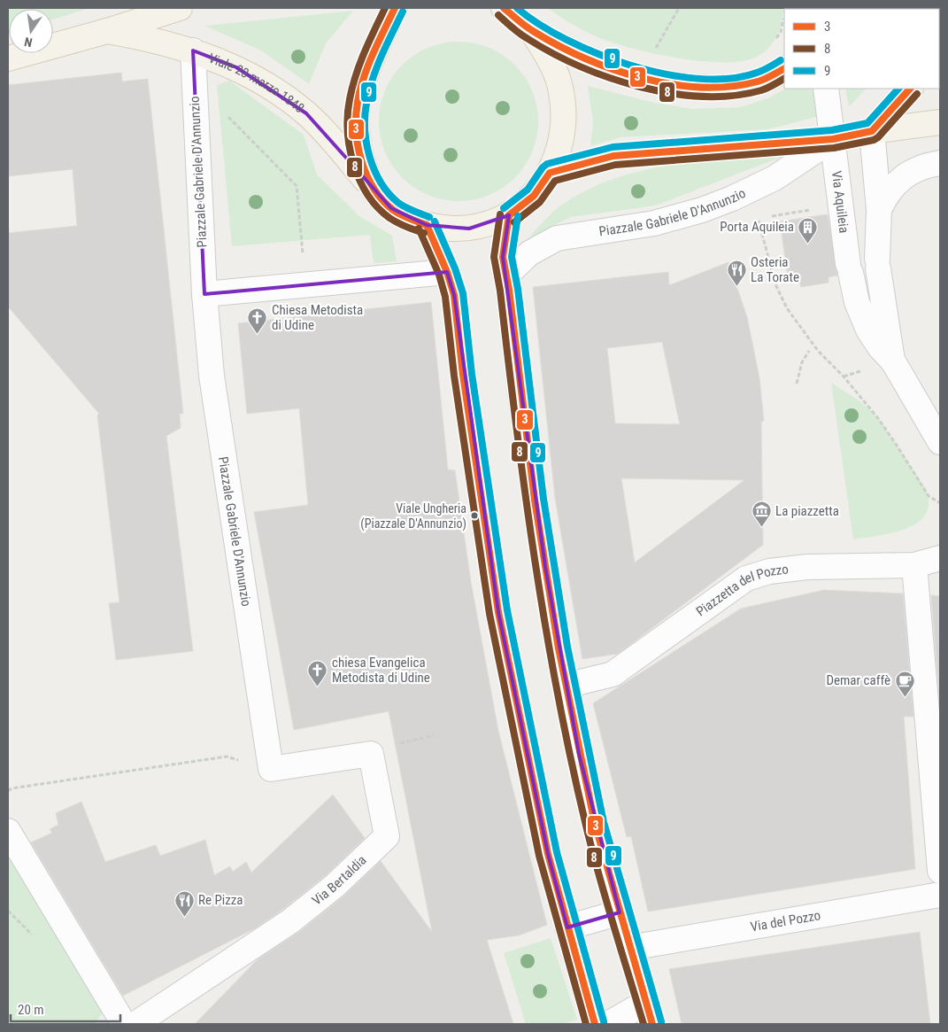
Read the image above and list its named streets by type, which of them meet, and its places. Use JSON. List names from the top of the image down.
{
  "streets": {
    "main road": ["Viale 23 marzo 1848", "Piazzale Gabriele D'Annunzio"],
    "street": [
      "Via Aquileia",
      "Piazzetta del Pozzo",
      "Via Bertaldia",
      "Via del Pozzo"
    ]
  },
  "crossings": [
    ["Viale 23 marzo 1848", "Piazzale Gabriele D'Annunzio"],
    ["Piazzale Gabriele D'Annunzio", "Via Aquileia"],
    ["Piazzale Gabriele D'Annunzio", "Via Bertaldia"]
  ],
  "places": {
    "building": ["Porta Aquileia"],
    "restaurant": ["Osteria La Torate", "Re Pizza"],
    "church": ["Chiesa Metodista di Udine", "chiesa Evangelica Metodista di Udine"],
    "other": ["Viale Ungheria (Piazzale D'Annunzio)"],
    "museum": ["La piazzetta"],
    "cafe": ["Demar caffè"]
  },
  "lines": ["transit line 3", "transit line 8", "transit line 9"],
  "legend": ["3", "8", "9"],
  "scale_bar": "20 m",
  "north": "bottom"
}
